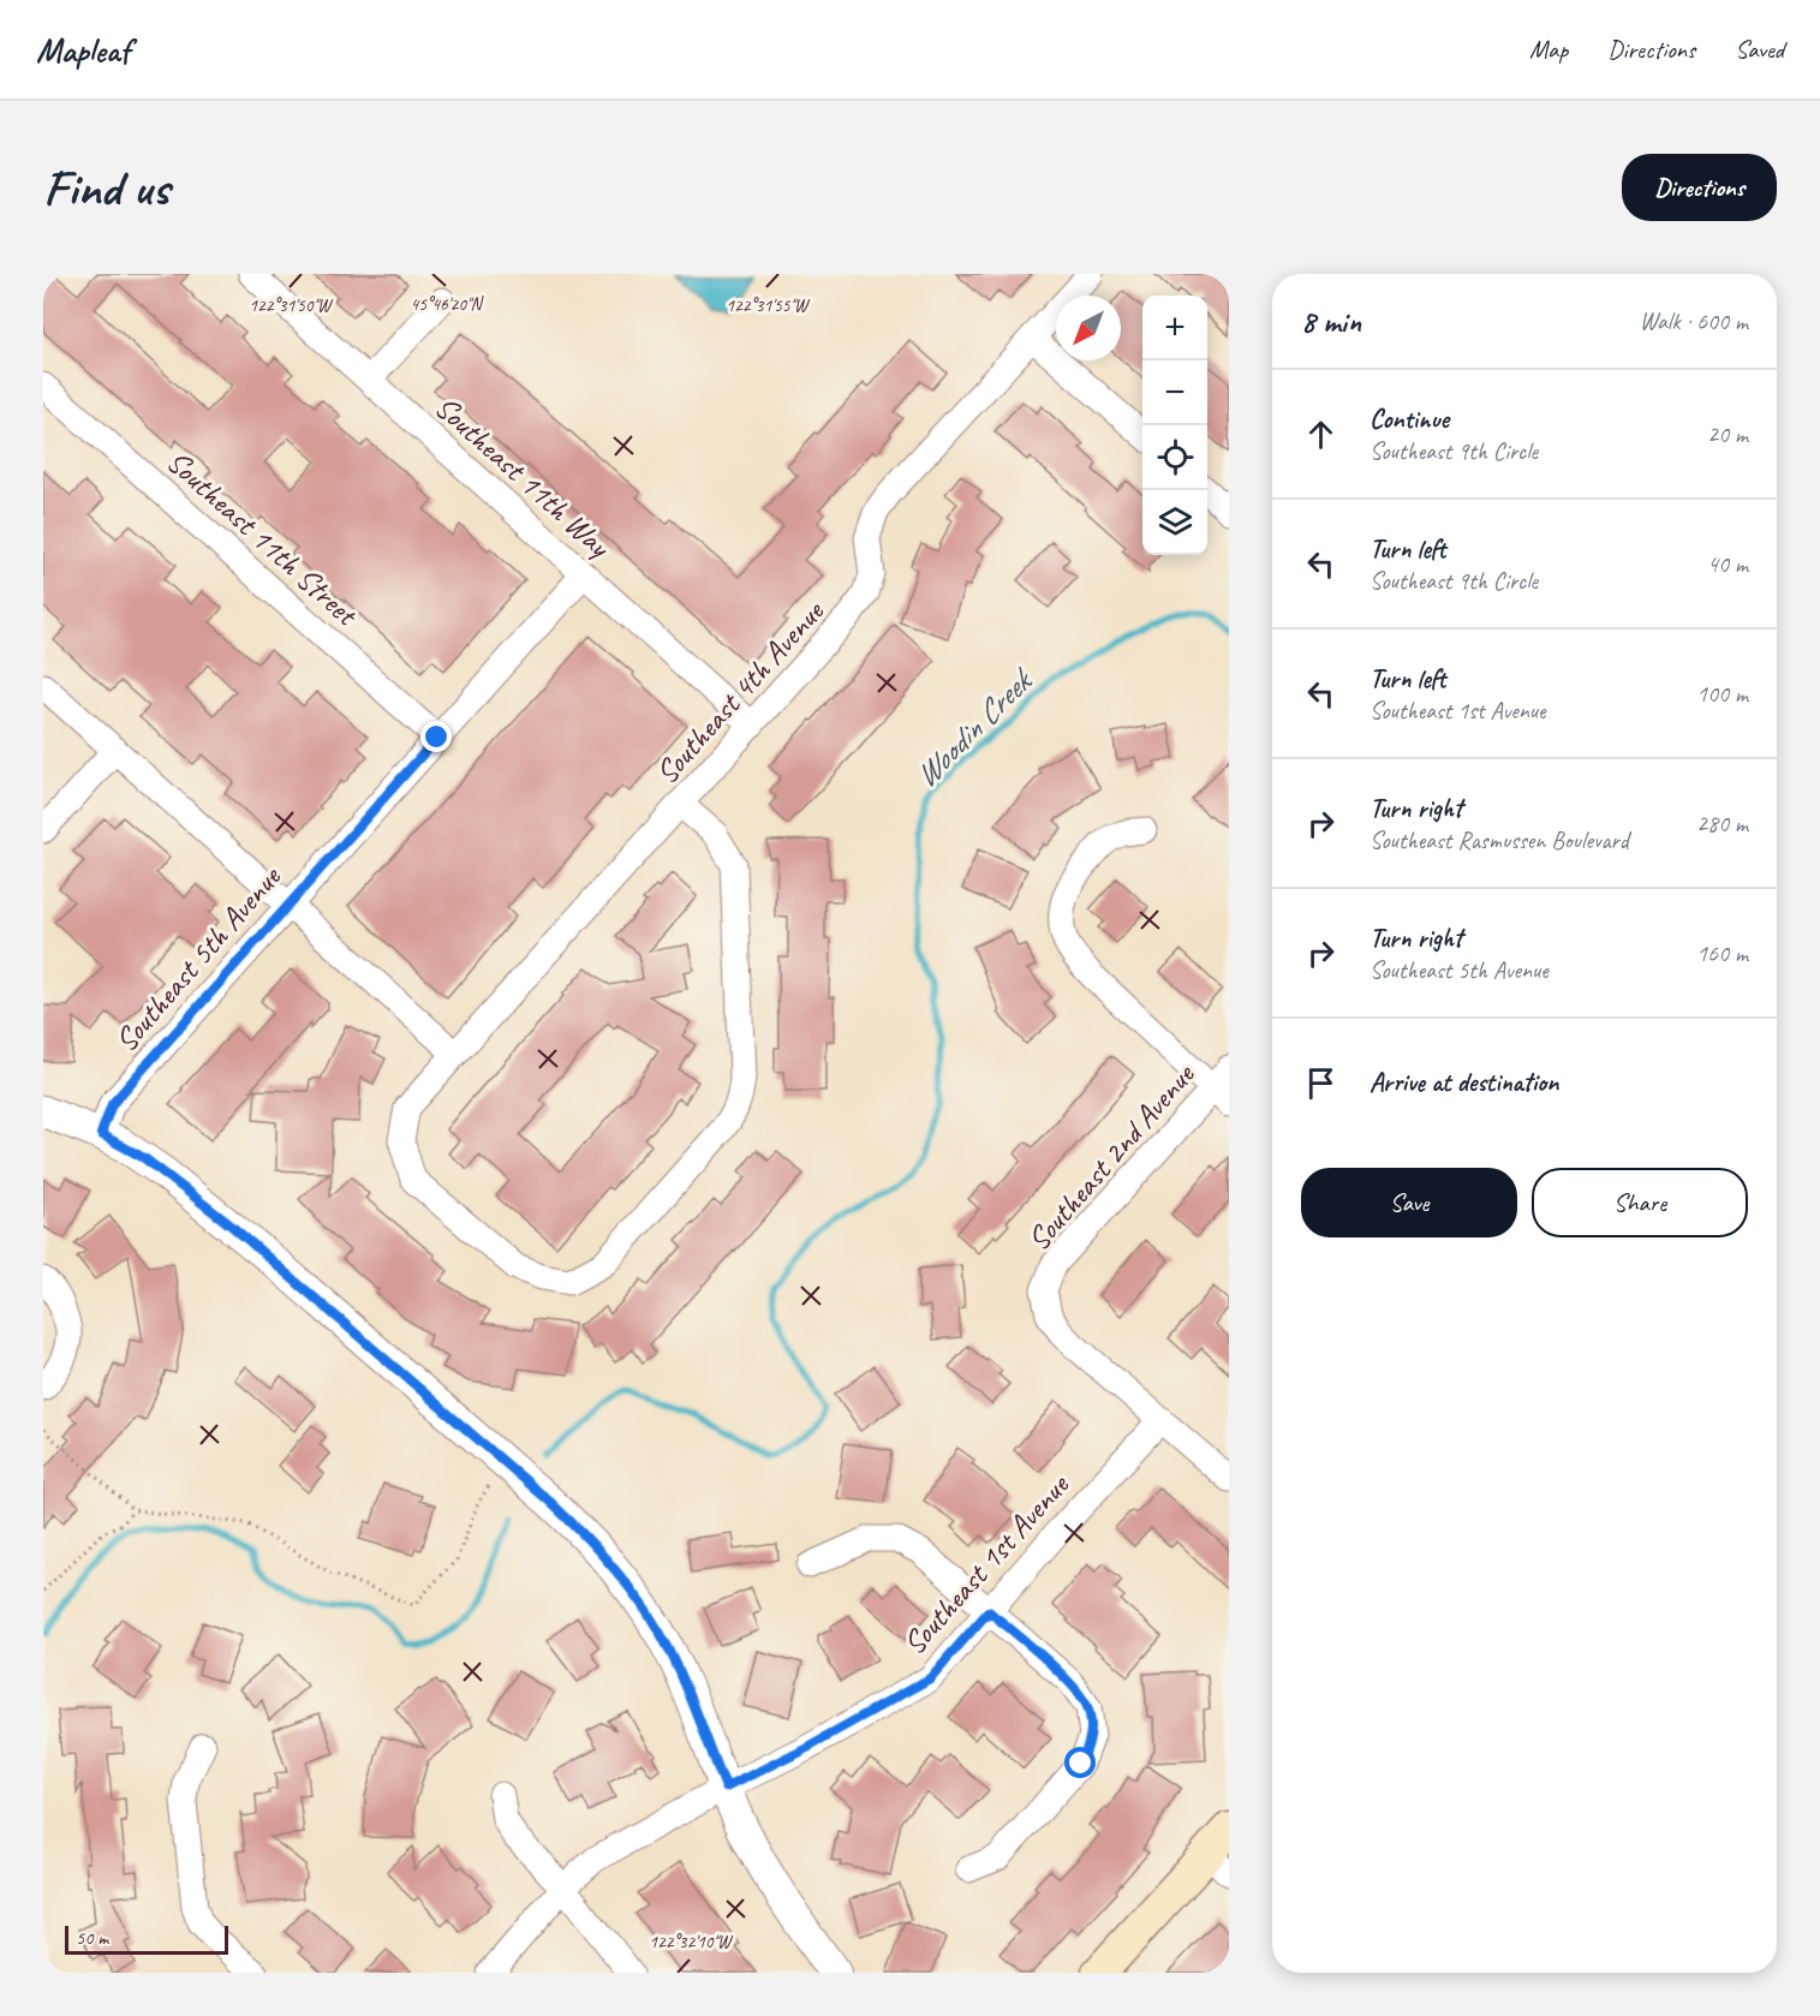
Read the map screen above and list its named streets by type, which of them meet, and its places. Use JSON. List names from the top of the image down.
{
  "streets": {
    "street": [
      "Southeast 11th Way",
      "Southeast 11th Street",
      "Southeast 4th Avenue",
      "Southeast 5th Avenue",
      "Southeast 2nd Avenue",
      "Southeast 1st Avenue"
    ]
  },
  "crossings": [
    ["Southeast 11th Way", "Southeast 4th Avenue"],
    ["Southeast 11th Way", "Southeast 5th Avenue"],
    ["Southeast 11th Street", "Southeast 5th Avenue"],
    ["Southeast 2nd Avenue", "Southeast 1st Avenue"]
  ],
  "water": ["Woodin Creek"],
  "scale_bar": "50 m",
  "north": "bottom left",
  "page": {
    "header": "Mapleaf",
    "nav": ["Map", "Directions", "Saved"],
    "buttons": [
      "Directions",
      ["Save", "Share"]
    ],
    "title": "Find us",
    "heading": ["8 min", "Walk · 600 m"],
    "map_buttons": ["+", "−"],
    "list": [
      ["Continue", "Southeast 9th Circle", "20 m"],
      ["Turn left", "Southeast 9th Circle", "40 m"],
      ["Turn left", "Southeast 1st Avenue", "100 m"],
      ["Turn right", "Southeast Rasmussen Boulevard", "280 m"],
      ["Turn right", "Southeast 5th Avenue", "160 m"],
      "Arrive at destination"
    ],
    "scale": "50 m"
  },
  "coordinates": [
    "45°46'20\"N",
    "122°31'50\"W",
    "122°31'55\"W",
    "122°32'10\"W"
  ]
}
